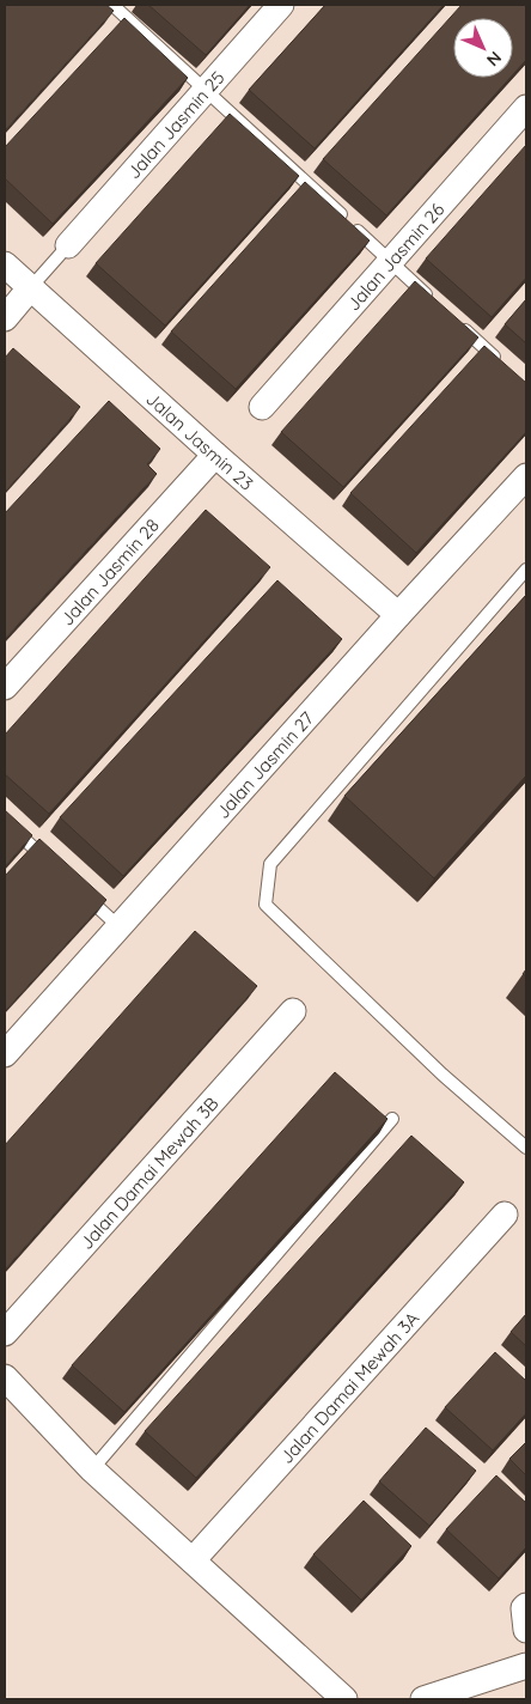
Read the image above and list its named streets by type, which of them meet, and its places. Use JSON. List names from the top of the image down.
{
  "streets": {
    "street": [
      "Jalan Jasmin 25",
      "Jalan Jasmin 26",
      "Jalan Jasmin 23",
      "Jalan Jasmin 28",
      "Jalan Jasmin 27",
      "Jalan Damai Mewah 3B",
      "Jalan Damai Mewah 3A"
    ]
  },
  "crossings": [
    ["Jalan Jasmin 23", "Jalan Jasmin 28"],
    ["Jalan Jasmin 23", "Jalan Jasmin 27"]
  ],
  "north": "bottom right"
}
